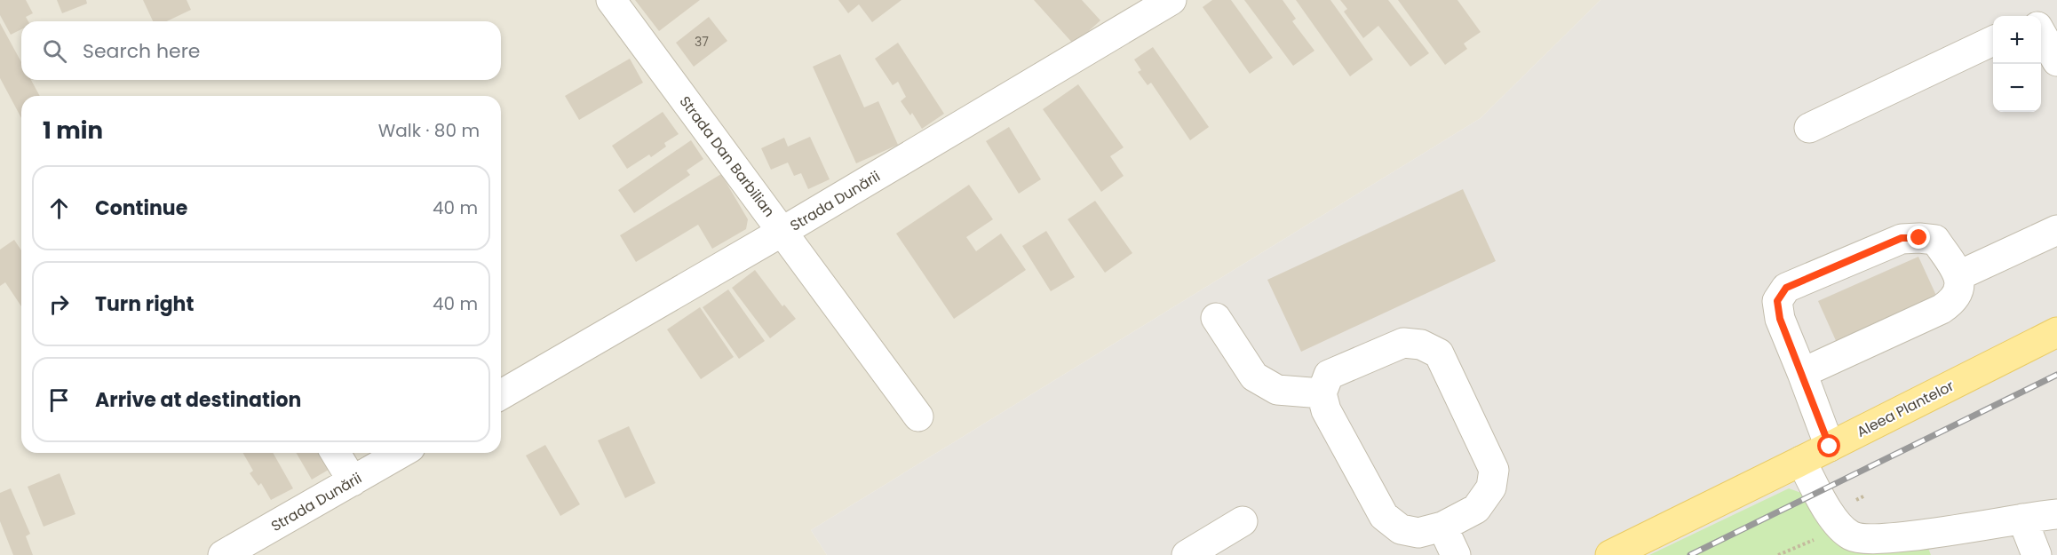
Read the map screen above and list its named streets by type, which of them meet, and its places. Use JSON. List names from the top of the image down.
{
  "streets": {
    "main road": ["Aleea Plantelor"],
    "street": ["Strada Dan Barbilian", "Strada Dunării"]
  },
  "crossings": [
    ["Strada Dan Barbilian", "Strada Dunării"]
  ],
  "house_numbers": ["37"],
  "page": {
    "map_buttons": ["+", "−"],
    "search": "Search here",
    "heading": ["1 min", "Walk · 80 m"],
    "list": [
      ["Continue", "40 m"],
      ["Turn right", "40 m"],
      "Arrive at destination"
    ]
  }
}
